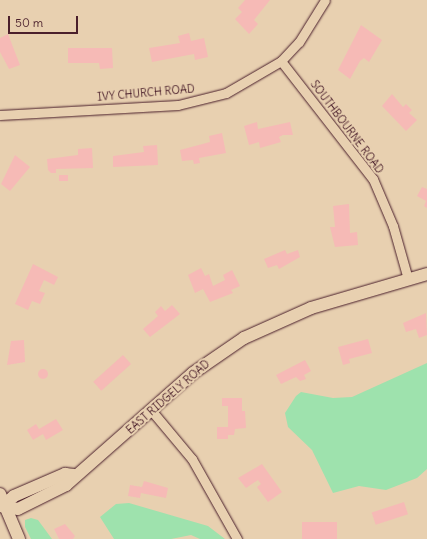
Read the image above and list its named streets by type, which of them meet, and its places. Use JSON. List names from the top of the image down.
{
  "streets": {
    "street": ["IVY CHURCH ROAD", "SOUTHBOURNE ROAD", "EAST RIDGELY ROAD"]
  },
  "crossings": [
    ["IVY CHURCH ROAD", "SOUTHBOURNE ROAD"],
    ["SOUTHBOURNE ROAD", "EAST RIDGELY ROAD"]
  ],
  "scale_bar": "50 m"
}
